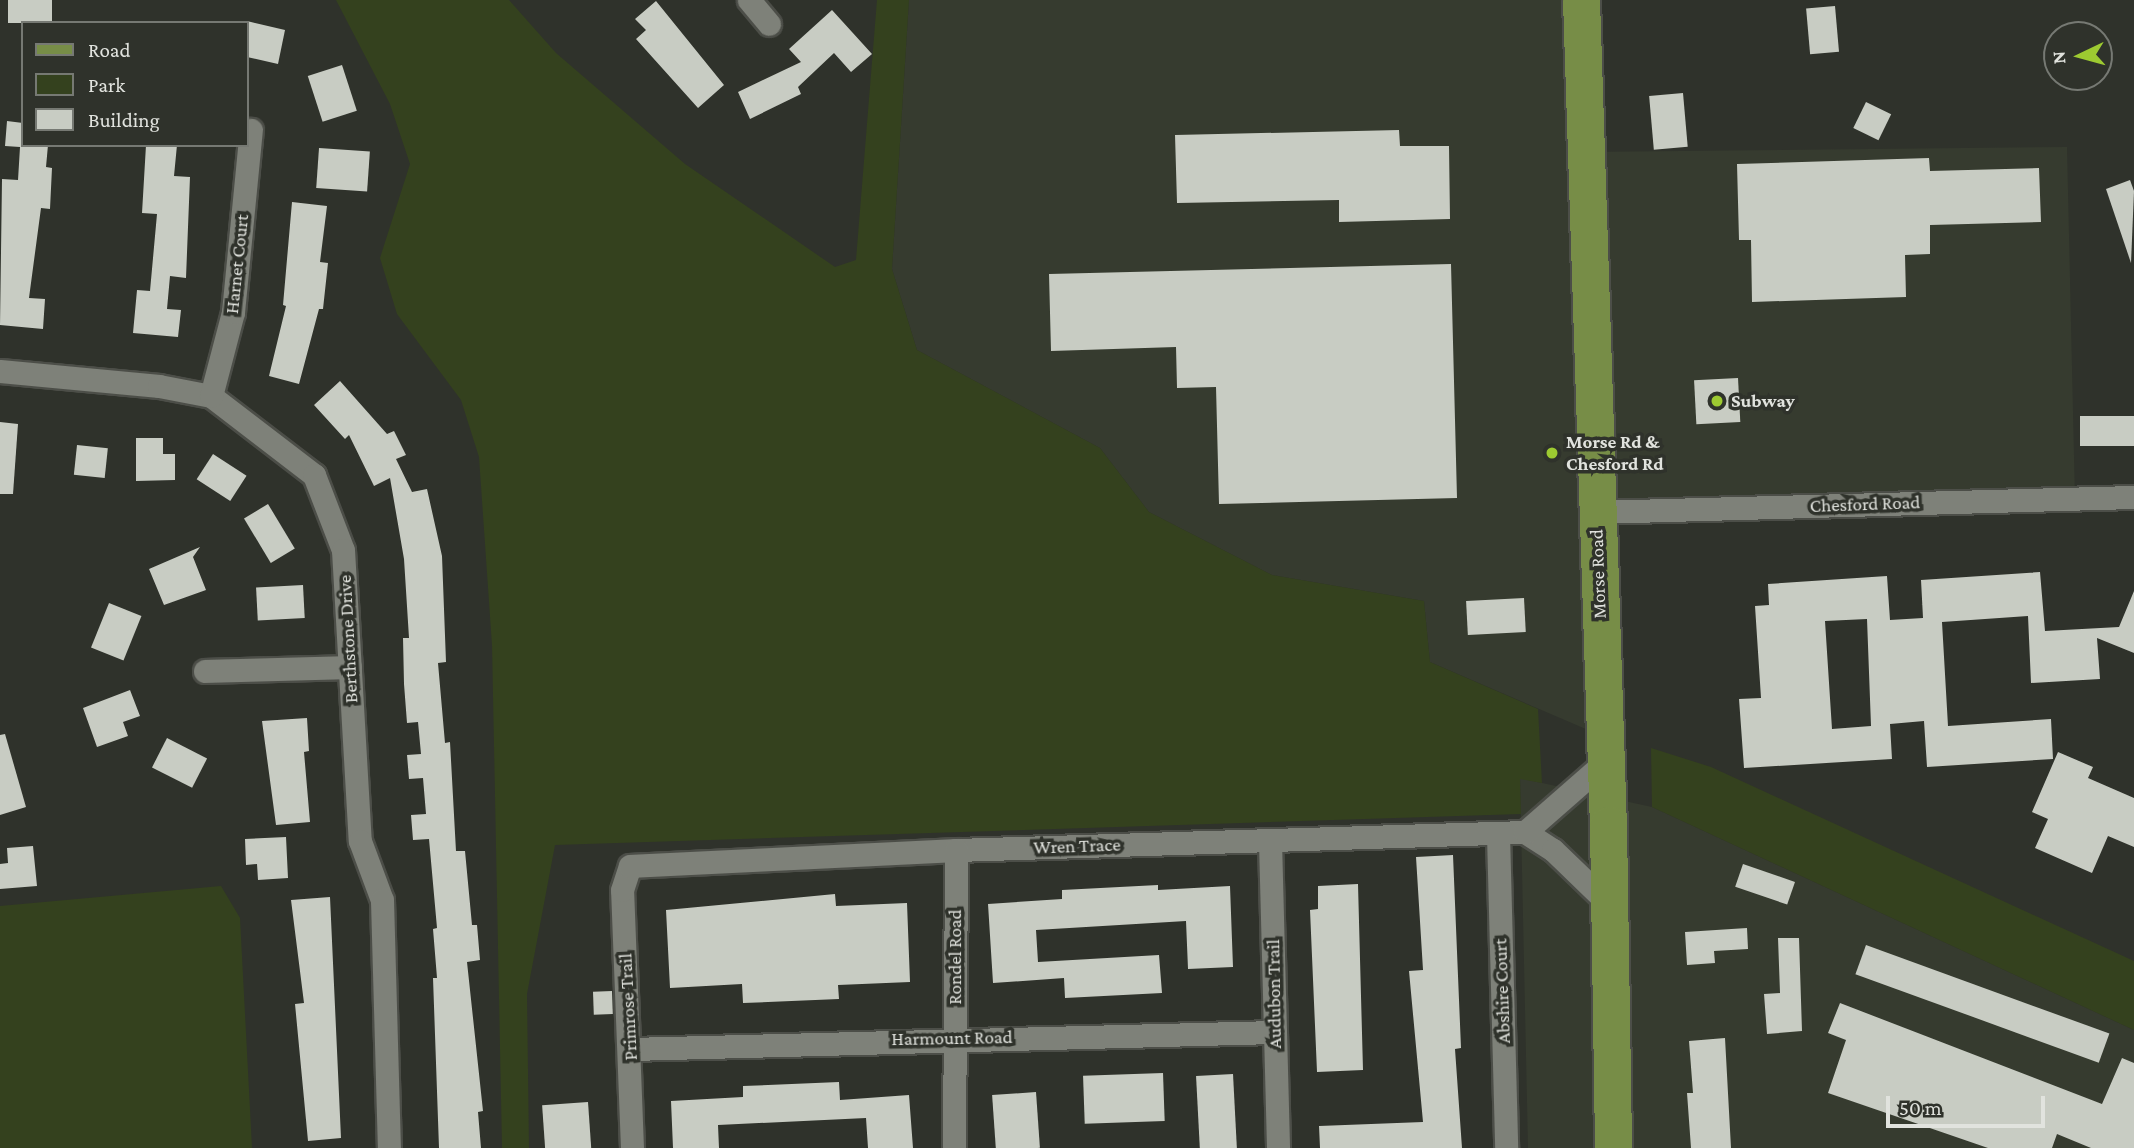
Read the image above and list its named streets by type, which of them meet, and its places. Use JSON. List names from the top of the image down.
{
  "streets": {
    "main road": ["Morse Road"],
    "street": [
      "Harnet Court",
      "Chesford Road",
      "Berthstone Drive",
      "Wren Trace",
      "Rondel Road",
      "Abshire Court",
      "Audubon Trail",
      "Primrose Trail",
      "Harmount Road"
    ]
  },
  "crossings": [
    ["Harnet Court", "Berthstone Drive"],
    ["Chesford Road", "Morse Road"],
    ["Wren Trace", "Rondel Road"],
    ["Wren Trace", "Abshire Court"],
    ["Wren Trace", "Audubon Trail"],
    ["Wren Trace", "Primrose Trail"],
    ["Rondel Road", "Harmount Road"],
    ["Audubon Trail", "Harmount Road"],
    ["Primrose Trail", "Harmount Road"]
  ],
  "places": ["Subway", "Morse Rd & Chesford Rd"],
  "legend": ["Road", "Park", "Building"],
  "scale_bar": "50 m",
  "north": "left"
}
